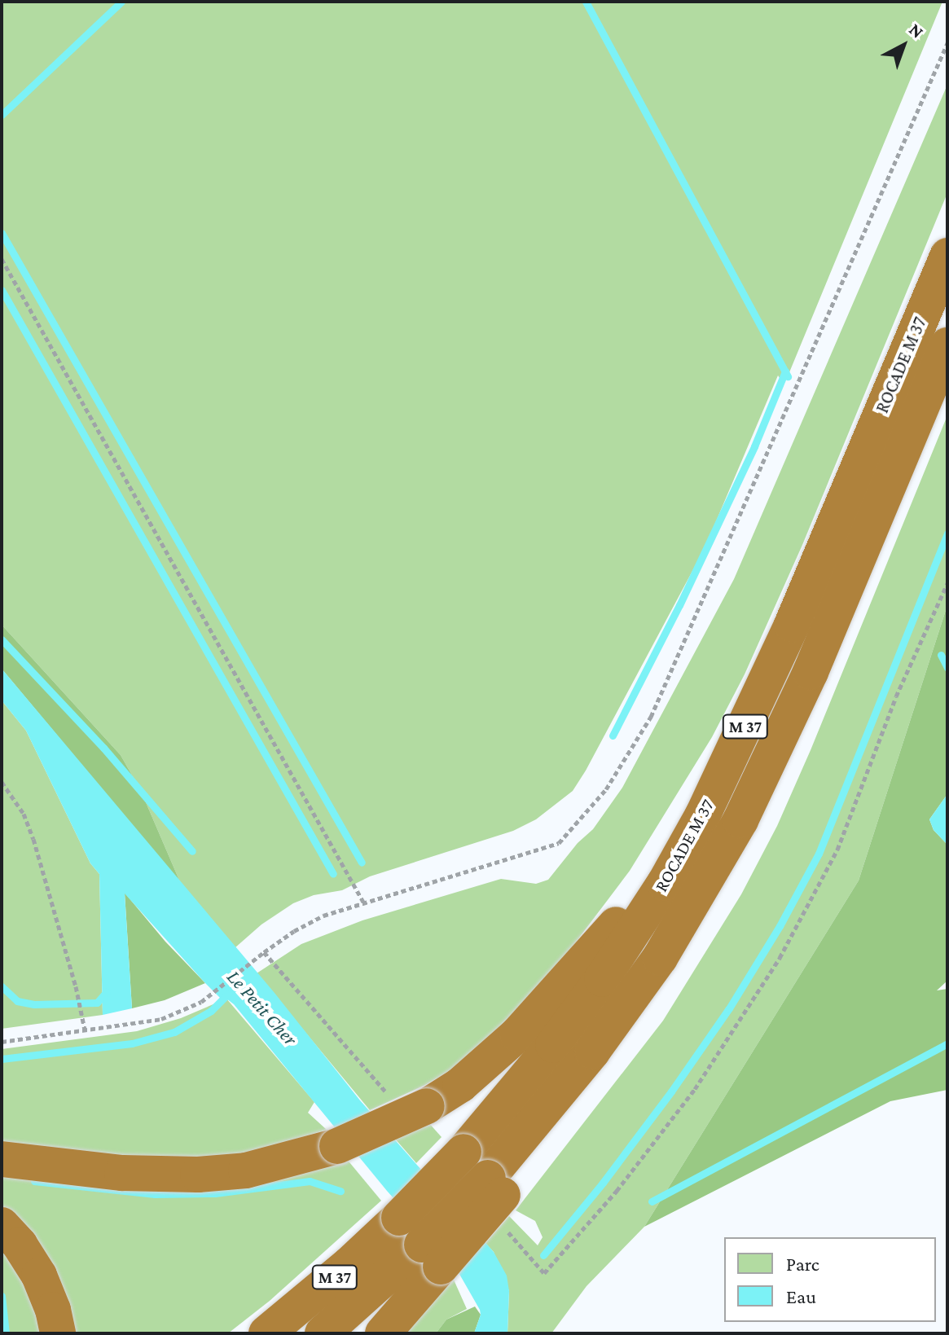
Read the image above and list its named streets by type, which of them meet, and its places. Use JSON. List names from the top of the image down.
{
  "streets": {
    "highway": ["ROCADE M 37", "M 37"]
  },
  "water": ["Le Petit Cher"],
  "legend": ["Parc", "Eau"],
  "north": "top right"
}
